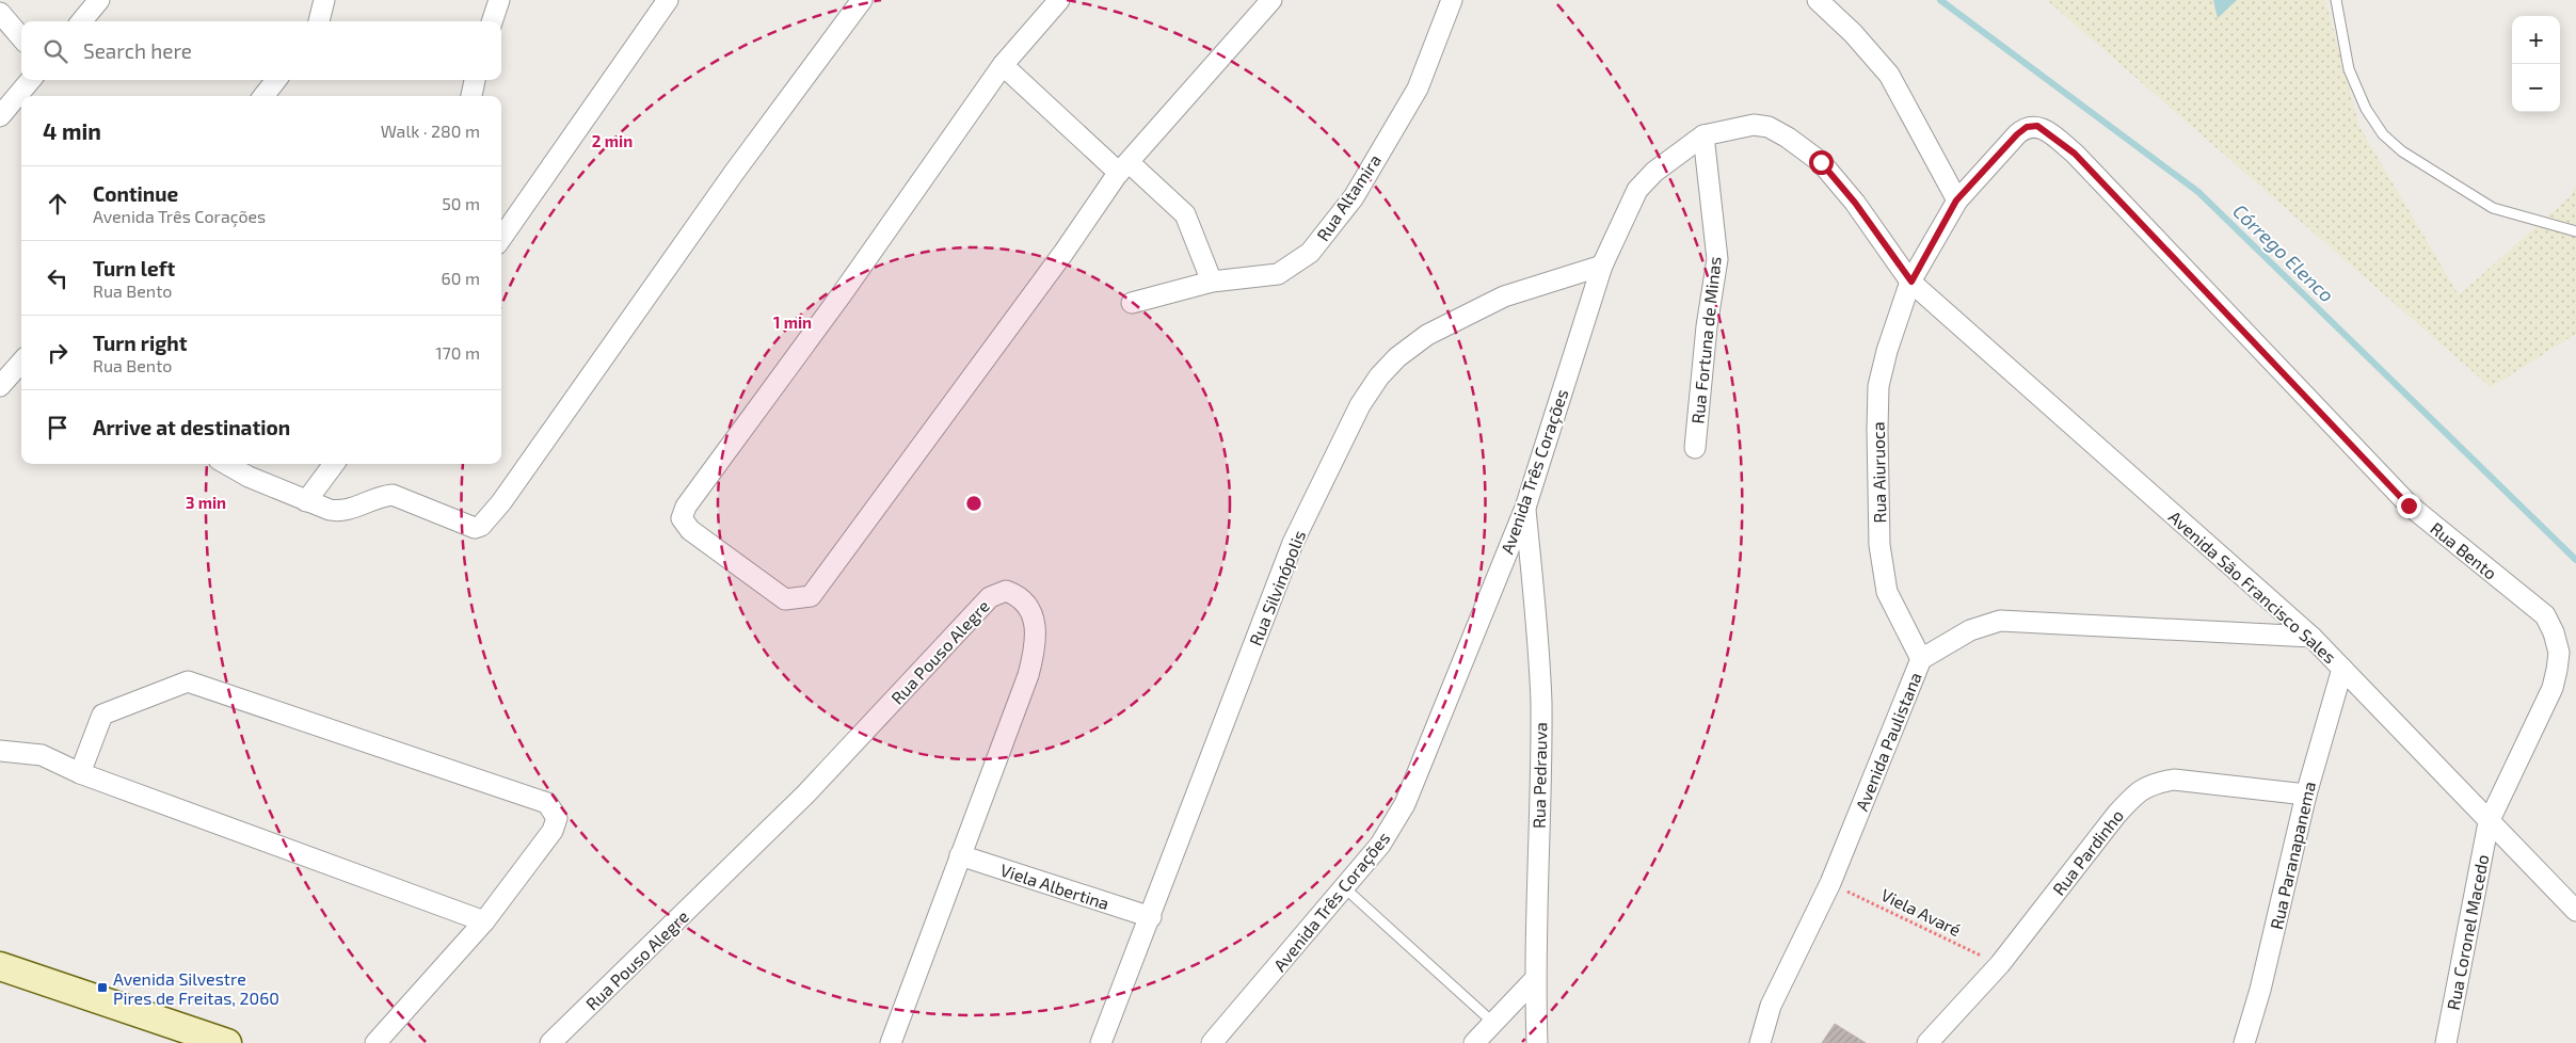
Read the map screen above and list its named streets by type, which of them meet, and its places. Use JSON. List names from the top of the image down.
{
  "streets": {
    "street": [
      "Rua Altamira",
      "Rua Fortuna de Minas",
      "Avenida Três Corações",
      "Rua Aiuruoca",
      "Rua Bento",
      "Avenida São Francisco Sales",
      "Rua Silvinópolis",
      "Rua Pouso Alegre",
      "Avenida Paulistana",
      "Rua Pedrauva",
      "Rua Pardinho",
      "Rua Paranapanema",
      "Viela Albertina",
      "Rua Coronel Macedo"
    ],
    "path": ["Viela Avaré"]
  },
  "crossings": [
    ["Rua Fortuna de Minas", "Avenida Três Corações"],
    ["Avenida Três Corações", "Rua Aiuruoca"],
    ["Avenida Três Corações", "Rua Bento"],
    ["Avenida Três Corações", "Avenida São Francisco Sales"],
    ["Avenida Três Corações", "Rua Silvinópolis"],
    ["Avenida Três Corações", "Rua Pedrauva"],
    ["Rua Aiuruoca", "Rua Bento"],
    ["Rua Aiuruoca", "Avenida São Francisco Sales"],
    ["Rua Aiuruoca", "Avenida Paulistana"],
    ["Rua Bento", "Avenida São Francisco Sales"],
    ["Rua Bento", "Rua Coronel Macedo"],
    ["Avenida São Francisco Sales", "Avenida Paulistana"],
    ["Avenida São Francisco Sales", "Rua Paranapanema"],
    ["Avenida São Francisco Sales", "Rua Coronel Macedo"],
    ["Rua Silvinópolis", "Viela Albertina"],
    ["Rua Pouso Alegre", "Viela Albertina"],
    ["Avenida Paulistana", "Viela Avaré"],
    ["Rua Pardinho", "Rua Paranapanema"],
    ["Rua Pardinho", "Viela Avaré"]
  ],
  "water": ["Córrego Elenco"],
  "places": {
    "transit": ["Avenida Silvestre Pires de Freitas, 2060"]
  },
  "page": {
    "map_buttons": ["+", "−"],
    "search": "Search here",
    "heading": ["4 min", "Walk · 280 m"],
    "list": [
      ["Continue", "Avenida Três Corações", "50 m"],
      ["Turn left", "Rua Bento", "60 m"],
      ["Turn right", "Rua Bento", "170 m"],
      "Arrive at destination"
    ]
  },
  "rings": ["2 min", "1 min", "3 min"]
}
